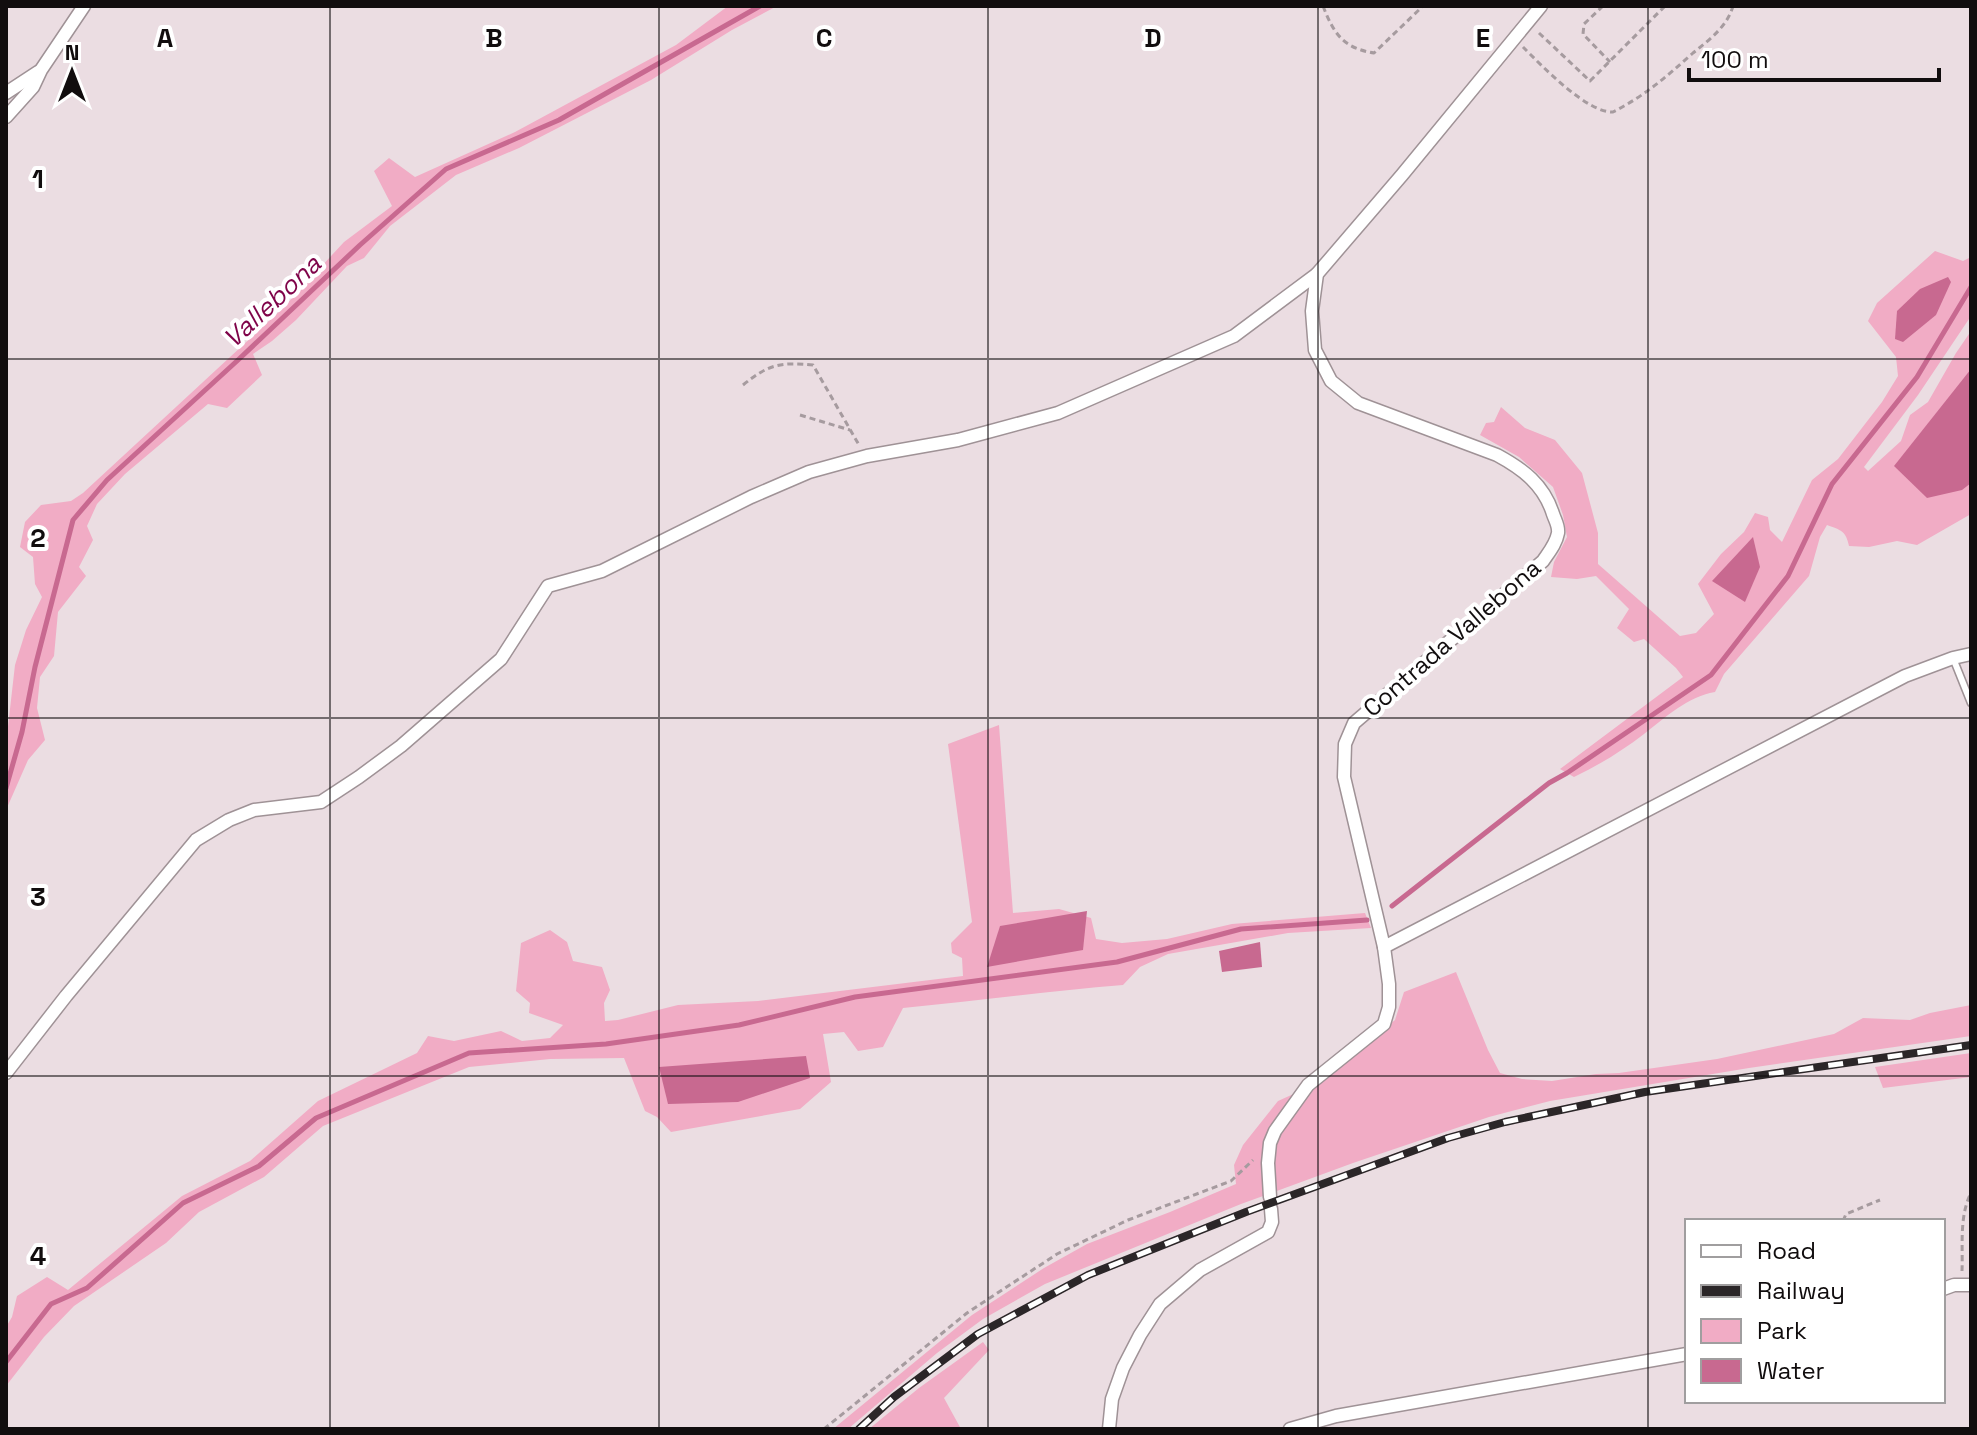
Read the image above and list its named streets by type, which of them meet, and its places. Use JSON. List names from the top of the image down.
{
  "streets": {
    "street": ["Contrada Vallebona"]
  },
  "water": ["Vallebona"],
  "legend": [
    "Road",
    "Railway",
    "Park",
    "Water"
  ],
  "scale_bar": "100 m",
  "north": "top",
  "grid": {
    "columns": [
      "A",
      "B",
      "C",
      "D",
      "E"
    ],
    "rows": [
      "1",
      "2",
      "3",
      "4"
    ]
  }
}
